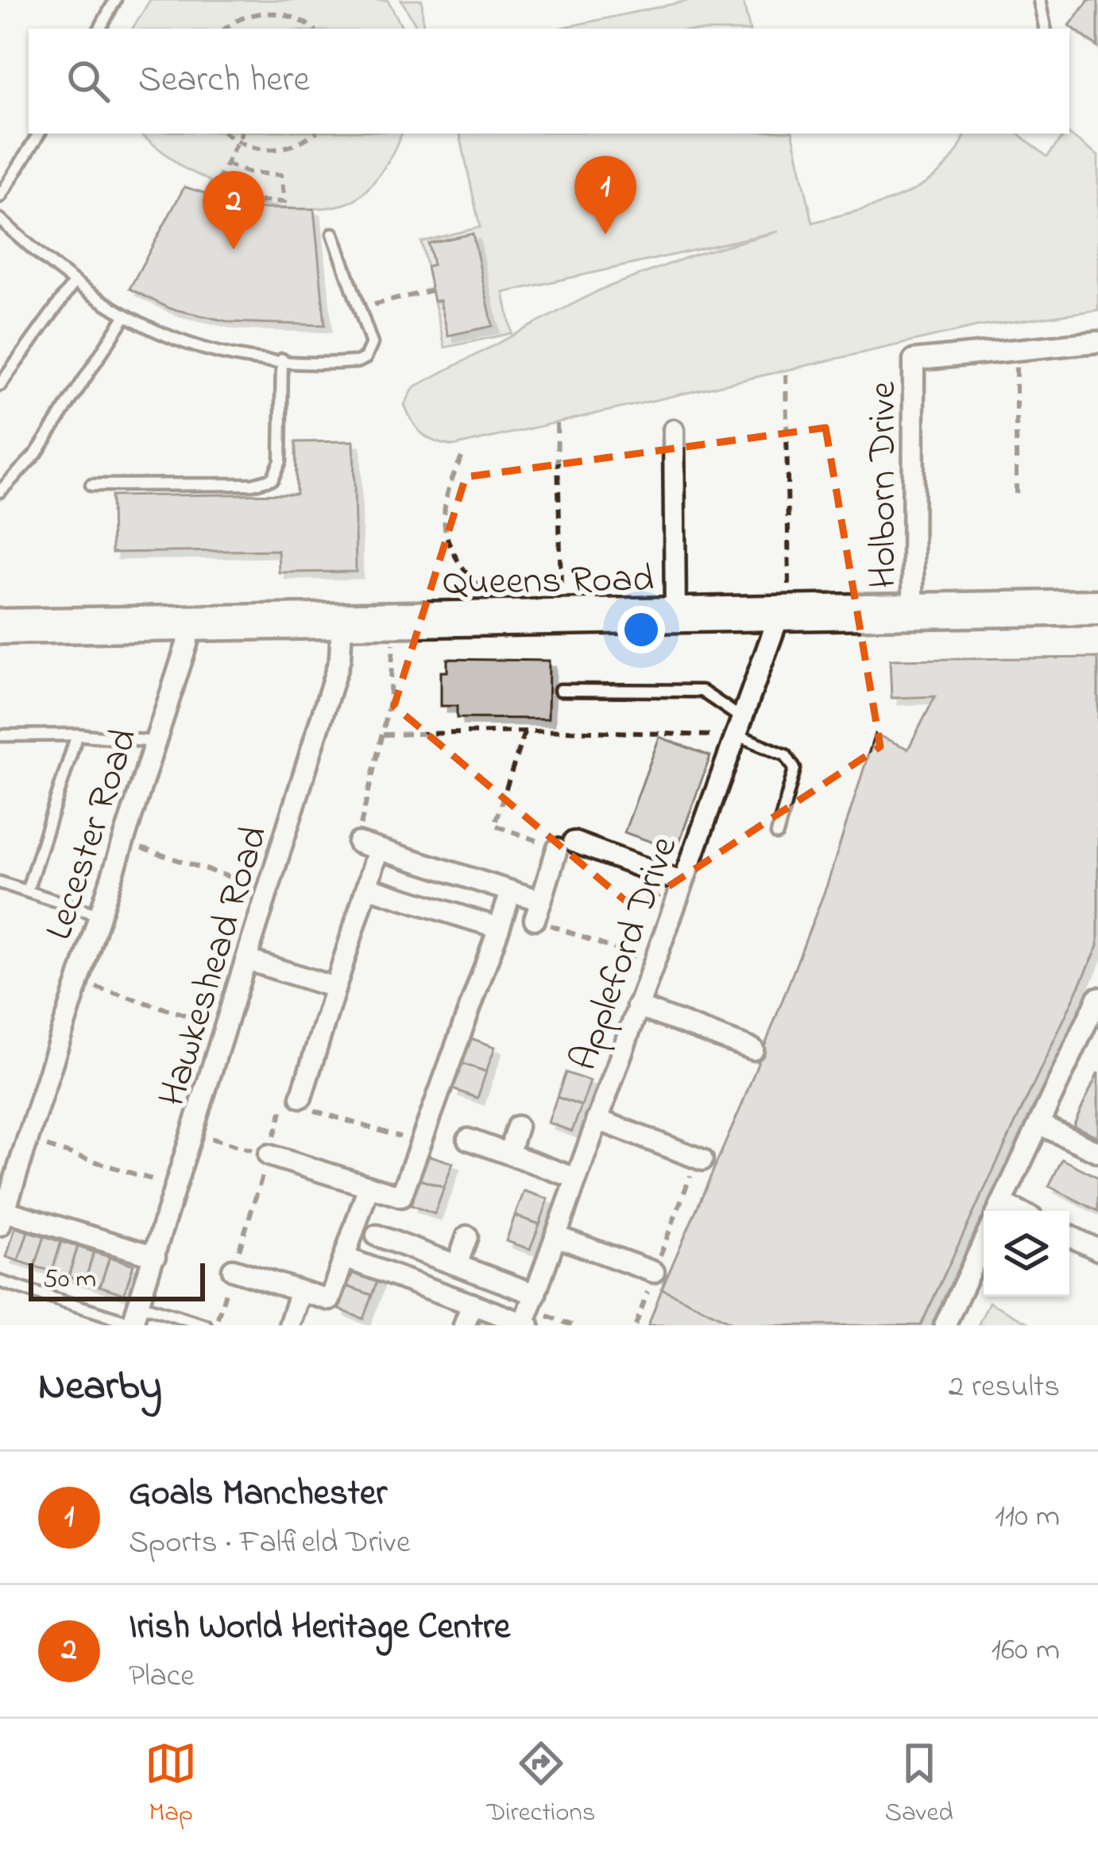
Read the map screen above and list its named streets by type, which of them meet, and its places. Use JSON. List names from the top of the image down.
{
  "streets": {
    "highway": ["Queens Road"],
    "street": [
      "Holborn Drive",
      "Lecester Road",
      "Appleford Drive",
      "Hawkeshead Road"
    ]
  },
  "crossings": [
    ["Holborn Drive", "Queens Road"],
    ["Queens Road", "Lecester Road"],
    ["Queens Road", "Appleford Drive"],
    ["Queens Road", "Hawkeshead Road"]
  ],
  "scale_bar": "50 m",
  "page": {
    "search": "Search here",
    "pins": ["1", "2"],
    "scale": "50 m",
    "heading": ["Nearby", "2 results"],
    "list": [
      {
        "mark": "1",
        "name": "Goals Manchester",
        "note": "Sports · Falfield Drive",
        "value": "110 m"
      },
      {
        "mark": "2",
        "name": "Irish World Heritage Centre",
        "note": "Place",
        "value": "160 m"
      }
    ],
    "nav": ["Map", "Directions", "Saved"]
  }
}
